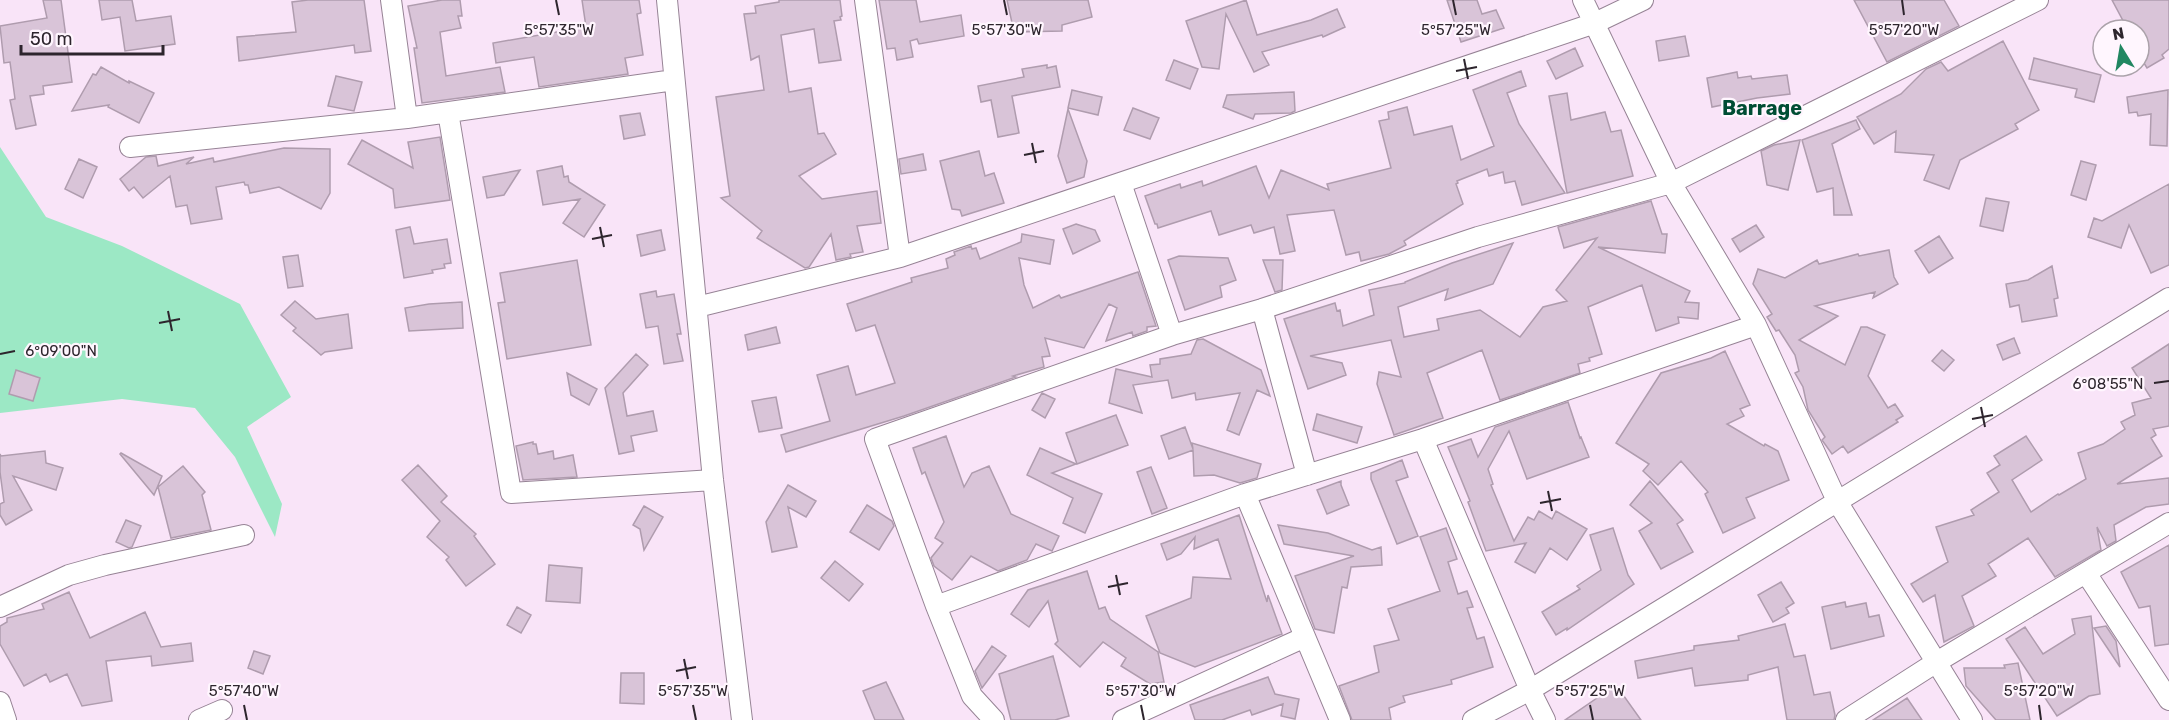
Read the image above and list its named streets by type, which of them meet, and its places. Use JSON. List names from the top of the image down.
{
  "districts": ["Barrage"],
  "scale_bar": "50 m",
  "north": "top",
  "coordinates": [
    "5°57'35\"W",
    "5°57'30\"W",
    "5°57'25\"W",
    "5°57'20\"W",
    "6°09'00\"N",
    "6°08'55\"N",
    "5°57'40\"W"
  ]
}
